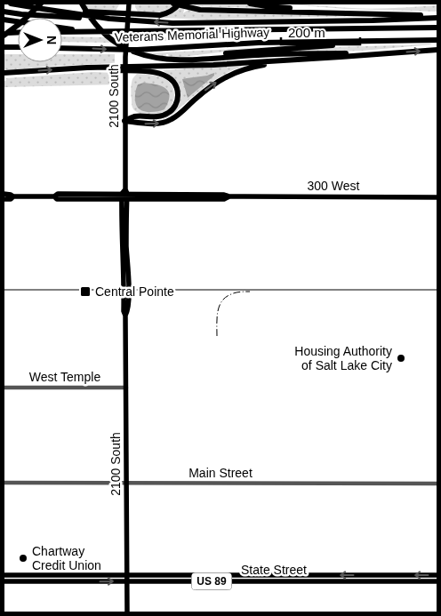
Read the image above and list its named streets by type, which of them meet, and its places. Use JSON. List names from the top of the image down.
{
  "streets": {
    "highway": ["Veterans Memorial Highway"],
    "main road": [
      "2100 South",
      "300 West",
      "State Street",
      "US 89"
    ],
    "street": ["West Temple", "Main Street"]
  },
  "crossings": [
    ["2100 South", "300 West"],
    ["2100 South", "West Temple"],
    ["2100 South", "Main Street"],
    ["2100 South", "State Street"]
  ],
  "places": {
    "transit": ["Central Pointe"],
    "other": ["Housing Authority of Salt Lake City", "Chartway Credit Union"]
  },
  "scale_bar": "200 m",
  "north": "right"
}
